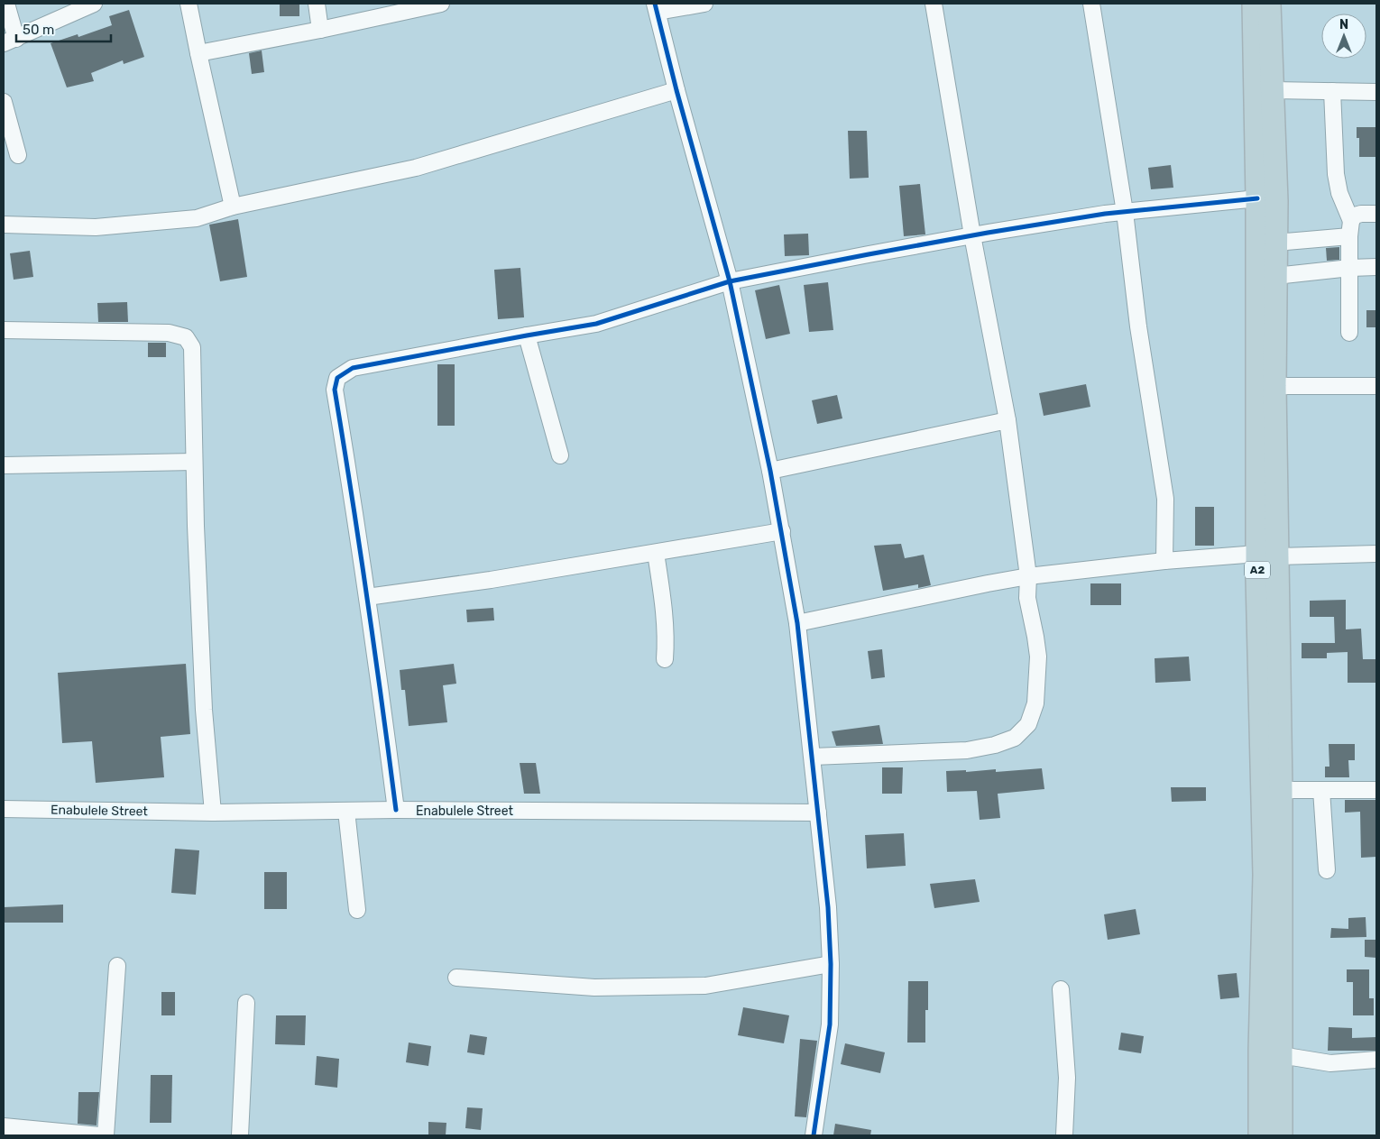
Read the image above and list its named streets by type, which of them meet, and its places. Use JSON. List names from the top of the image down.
{
  "streets": {
    "highway": ["A2"],
    "street": ["Enabulele Street"]
  },
  "scale_bar": "50 m",
  "north": "top"
}
